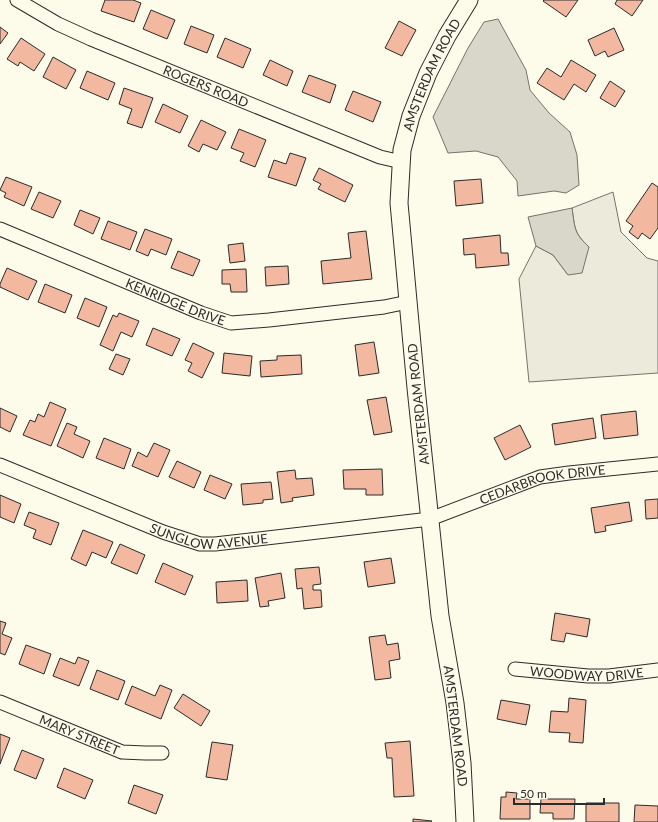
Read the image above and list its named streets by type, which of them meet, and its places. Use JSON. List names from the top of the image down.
{
  "streets": {
    "main road": ["AMSTERDAM ROAD"],
    "street": [
      "ROGERS ROAD",
      "KENRIDGE DRIVE",
      "CEDARBROOK DRIVE",
      "SUNGLOW AVENUE",
      "WOODWAY DRIVE",
      "MARY STREET"
    ]
  },
  "crossings": [
    ["AMSTERDAM ROAD", "ROGERS ROAD"],
    ["AMSTERDAM ROAD", "KENRIDGE DRIVE"],
    ["AMSTERDAM ROAD", "CEDARBROOK DRIVE"],
    ["AMSTERDAM ROAD", "SUNGLOW AVENUE"],
    ["CEDARBROOK DRIVE", "SUNGLOW AVENUE"]
  ],
  "scale_bar": "50 m"
}
